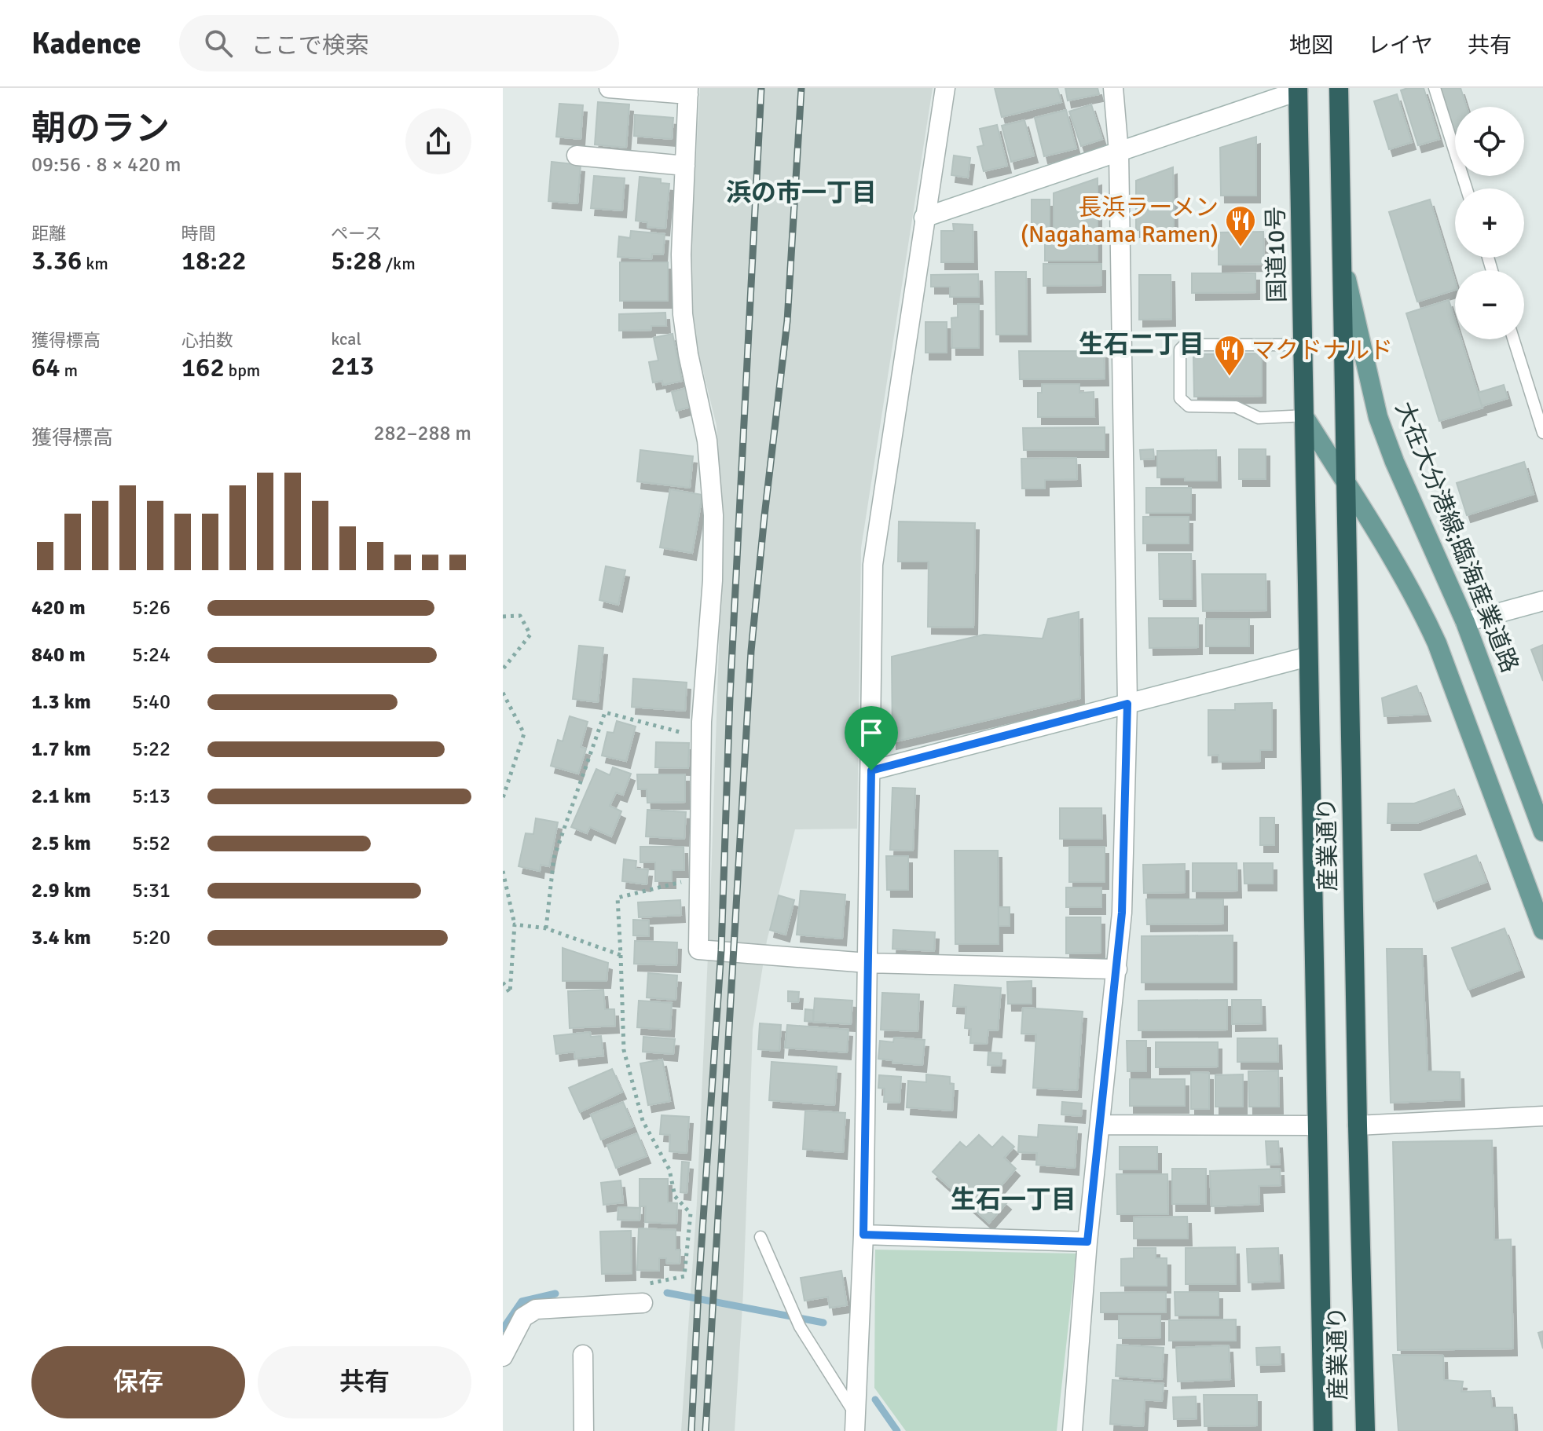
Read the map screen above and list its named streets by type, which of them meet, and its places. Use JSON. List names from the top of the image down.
{
  "streets": {
    "highway": ["国道10号", "産業通り"],
    "main road": ["大在大分港線;臨海産業道路"]
  },
  "crossings": [
    ["国道10号", "産業通り"],
    ["大在大分港線;臨海産業道路", "産業通り"]
  ],
  "districts": ["浜の市一丁目", "生石二丁目", "生石一丁目"],
  "places": {
    "restaurant": ["長浜ラーメン (Nagahama Ramen)", "マクドナルド"]
  },
  "page": {
    "header": "Kadence",
    "search": "ここで検索",
    "nav": ["地図", "レイヤ", "共有"],
    "heading": ["朝のラン", "09:56 · 8 × 420 m"],
    "map_buttons": ["+", "−"],
    "stats": [
      ["距離", "3.36 km"],
      ["時間", "18:22"],
      ["ペース", "5:28 /km"],
      ["獲得標高", "64 m"],
      ["心拍数", "162 bpm"],
      ["kcal", "213"]
    ],
    "chart": ["獲得標高", "282–288 m"],
    "list": [
      {
        "name": "420 m",
        "note": "5:26"
      },
      {
        "name": "840 m",
        "note": "5:24"
      },
      {
        "name": "1.3 km",
        "note": "5:40"
      },
      {
        "name": "1.7 km",
        "note": "5:22"
      },
      {
        "name": "2.1 km",
        "note": "5:13"
      },
      {
        "name": "2.5 km",
        "note": "5:52"
      },
      {
        "name": "2.9 km",
        "note": "5:31"
      },
      {
        "name": "3.4 km",
        "note": "5:20"
      }
    ],
    "buttons": ["保存", "共有"]
  }
}
